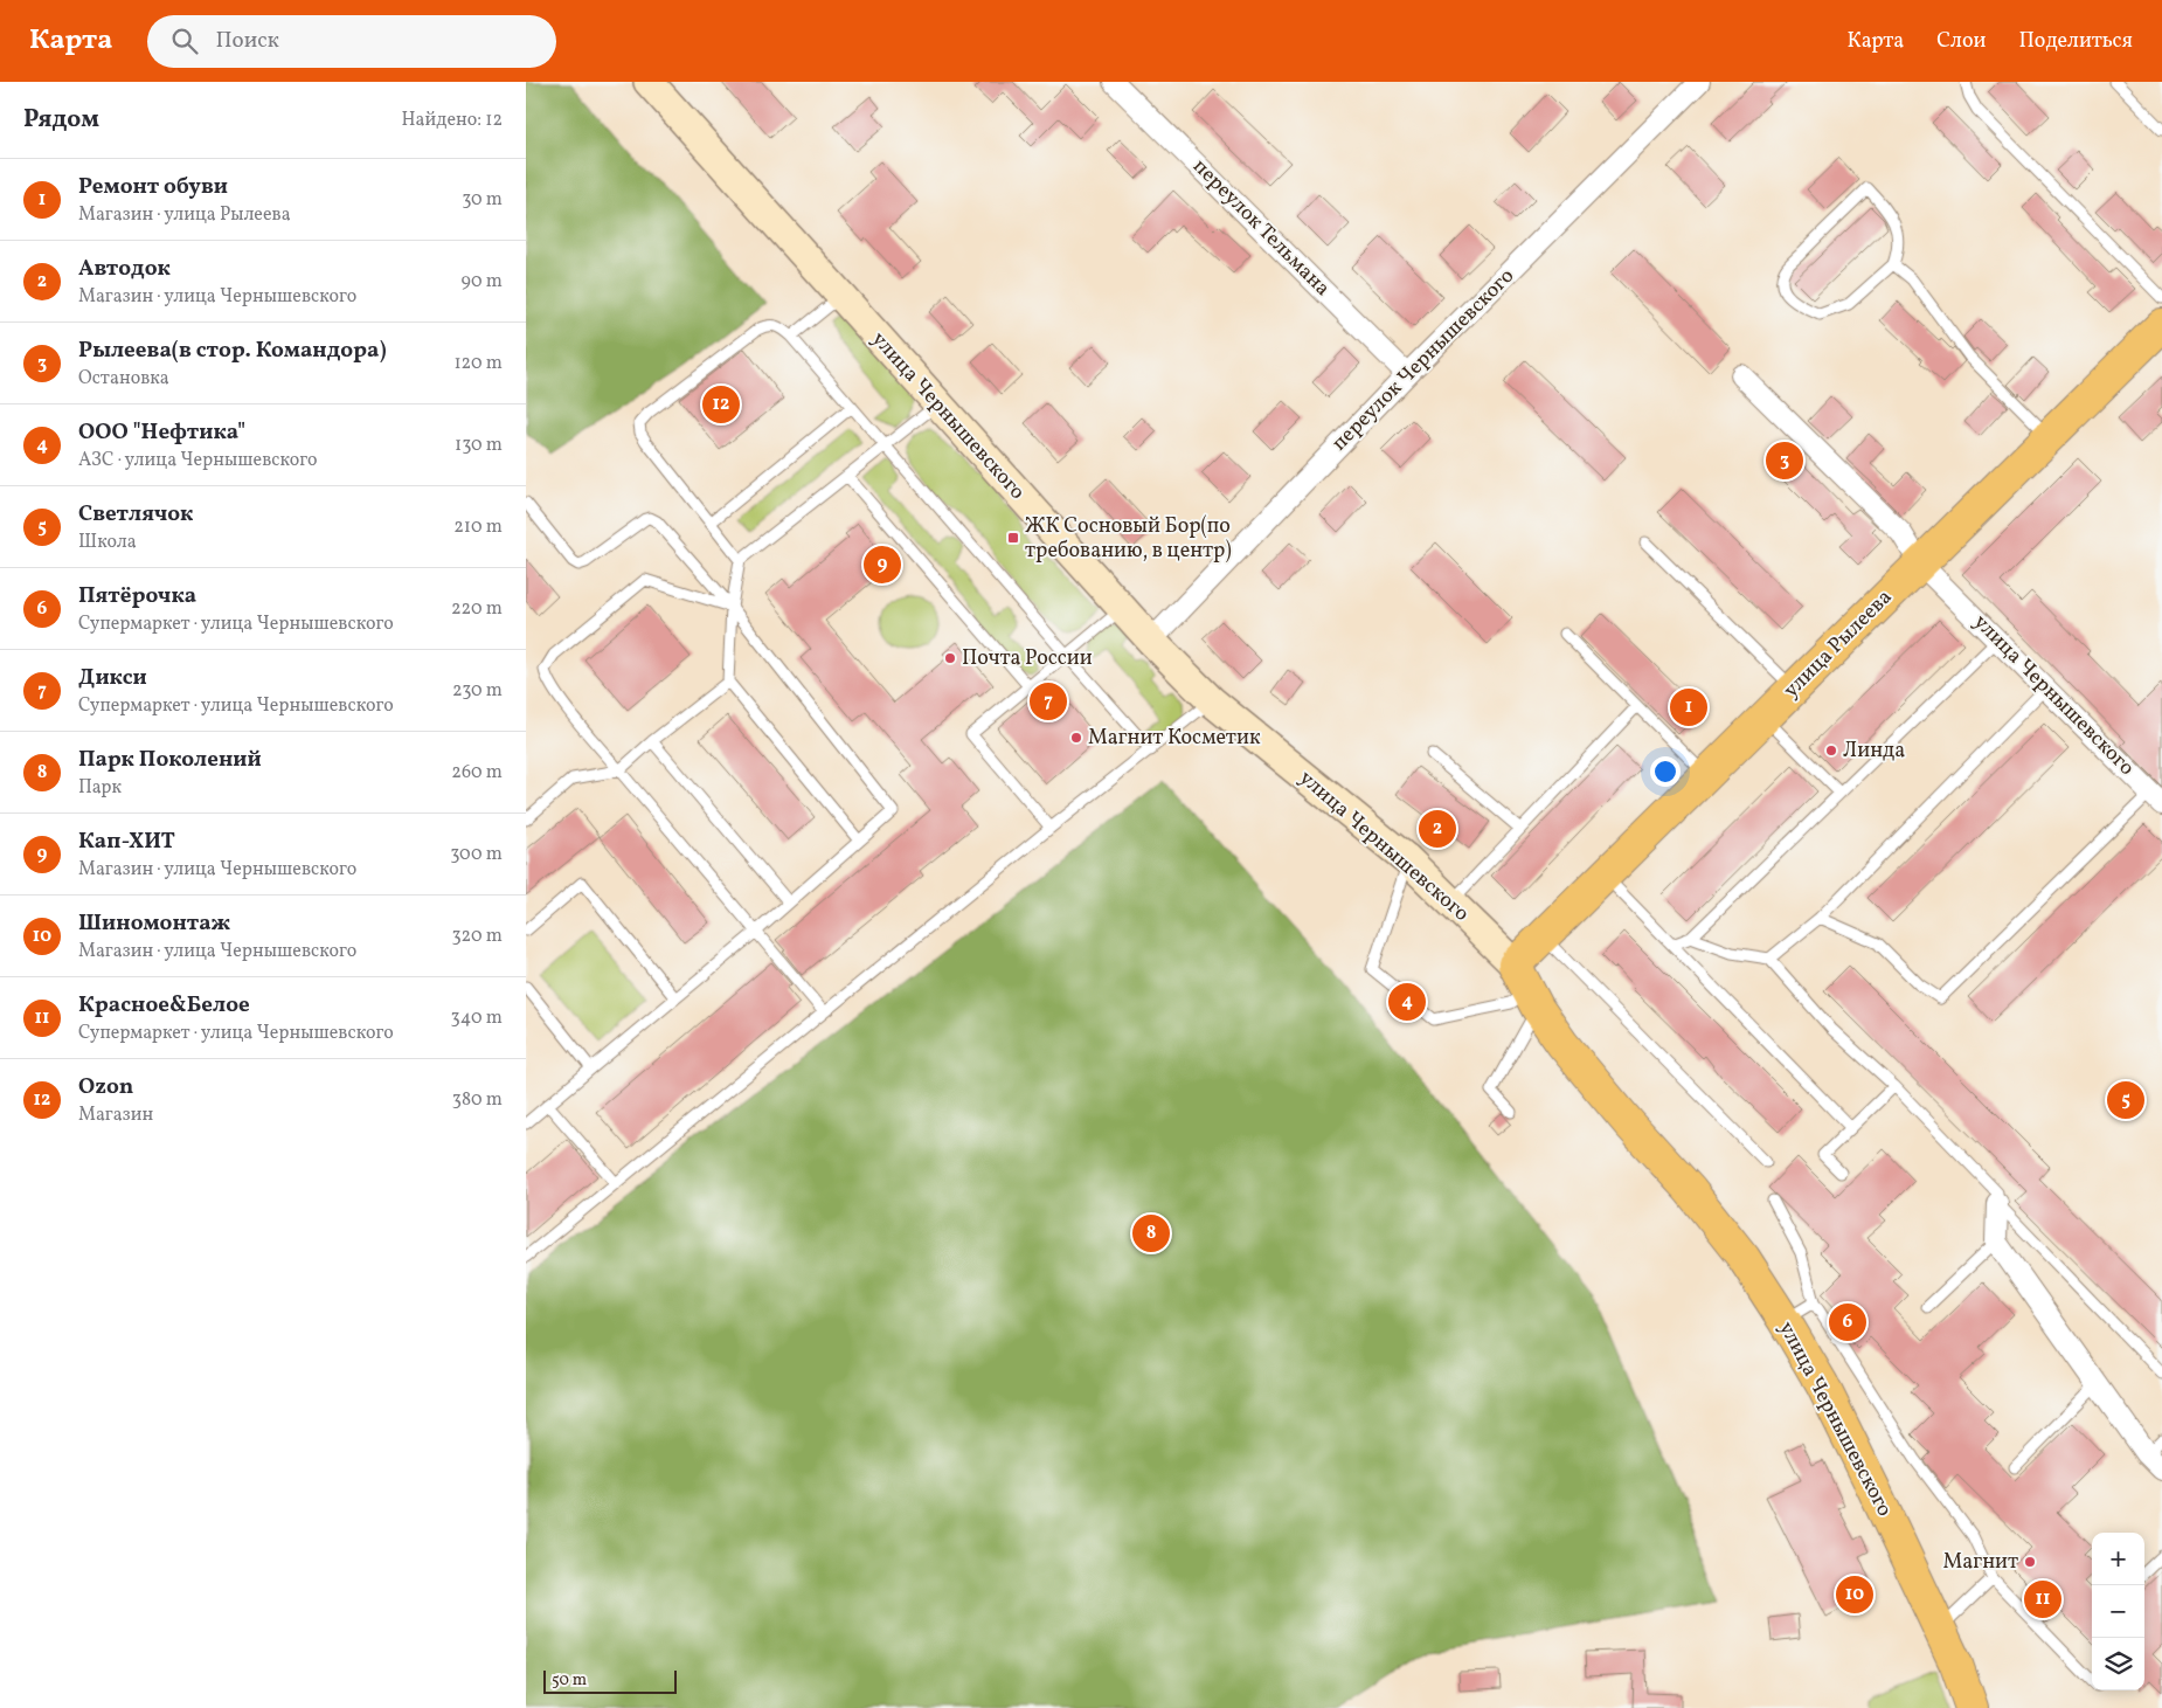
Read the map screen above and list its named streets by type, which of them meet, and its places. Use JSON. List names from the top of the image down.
{
  "streets": {
    "main road": ["улица Чернышевского", "улица Рылеева"],
    "street": ["переулок Тельмана", "переулок Чернышевского"]
  },
  "crossings": [
    ["переулок Тельмана", "переулок Чернышевского"],
    ["переулок Чернышевского", "улица Чернышевского"],
    ["улица Чернышевского", "улица Рылеева"]
  ],
  "places": {
    "transit": ["ЖК Сосновый Бор(по требованию, в центр)"],
    "other": [
      "Почта России",
      "Магнит Косметик",
      "Линда",
      "Магнит"
    ]
  },
  "scale_bar": "50 m",
  "page": {
    "header": "Карта",
    "search": "Поиск",
    "nav": ["Карта", "Слои", "Поделиться"],
    "heading": ["Рядом", "Найдено: 12"],
    "list": [
      {
        "mark": "1",
        "name": "Ремонт обуви",
        "note": "Магазин · улица Рылеева",
        "value": "30 m"
      },
      {
        "mark": "2",
        "name": "Автодок",
        "note": "Магазин · улица Чернышевского",
        "value": "90 m"
      },
      {
        "mark": "3",
        "name": "Рылеева(в стор. Командора)",
        "note": "Остановка",
        "value": "120 m"
      },
      {
        "mark": "4",
        "name": "ООО \"Нефтика\"",
        "note": "АЗС · улица Чернышевского",
        "value": "130 m"
      },
      {
        "mark": "5",
        "name": "Светлячок",
        "note": "Школа",
        "value": "210 m"
      },
      {
        "mark": "6",
        "name": "Пятёрочка",
        "note": "Супермаркет · улица Чернышевского",
        "value": "220 m"
      },
      {
        "mark": "7",
        "name": "Дикси",
        "note": "Супермаркет · улица Чернышевского",
        "value": "230 m"
      },
      {
        "mark": "8",
        "name": "Парк Поколений",
        "note": "Парк",
        "value": "260 m"
      },
      {
        "mark": "9",
        "name": "Кап-ХИТ",
        "note": "Магазин · улица Чернышевского",
        "value": "300 m"
      },
      {
        "mark": "10",
        "name": "Шиномонтаж",
        "note": "Магазин · улица Чернышевского",
        "value": "320 m"
      },
      {
        "mark": "11",
        "name": "Красное&Белое",
        "note": "Супермаркет · улица Чернышевского",
        "value": "340 m"
      },
      {
        "mark": "12",
        "name": "Ozon",
        "note": "Магазин",
        "value": "380 m"
      }
    ],
    "pins": [
      "12",
      "3",
      "9",
      "7",
      "1",
      "2",
      "4",
      "5",
      "8",
      "6",
      "10",
      "11"
    ],
    "map_buttons": ["+", "−"],
    "scale": "50 m"
  }
}
